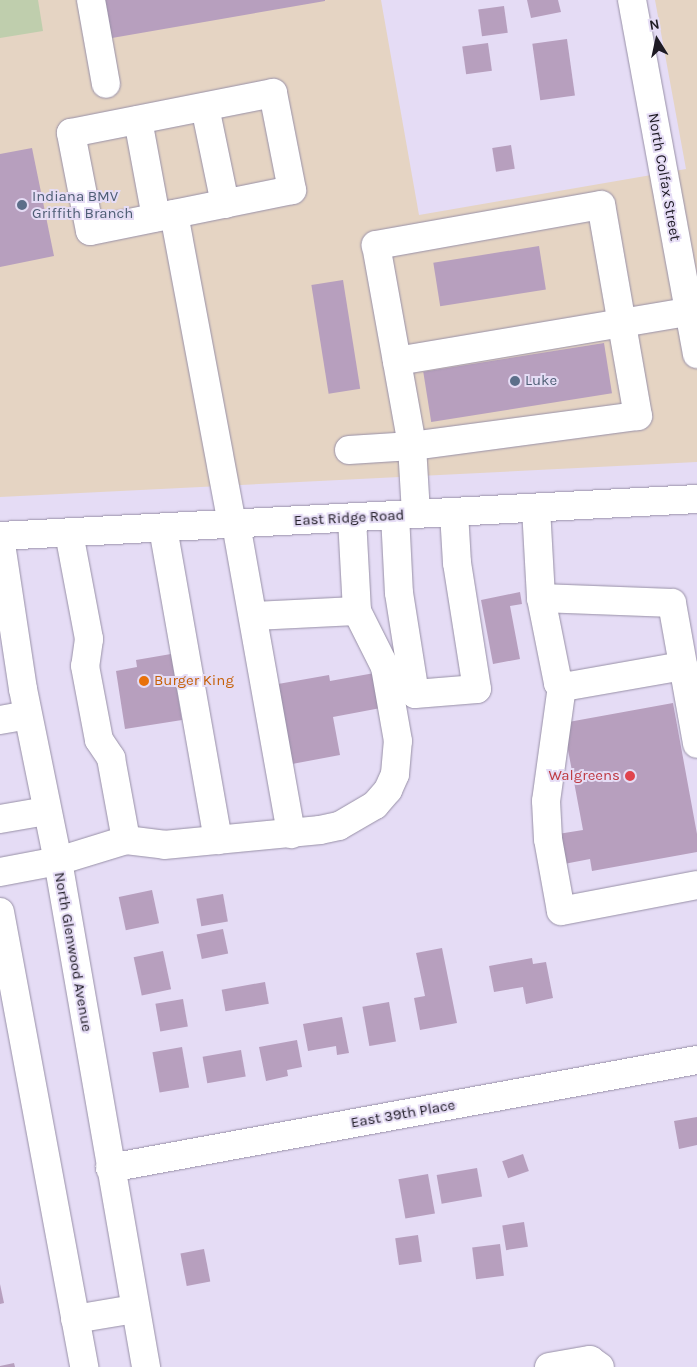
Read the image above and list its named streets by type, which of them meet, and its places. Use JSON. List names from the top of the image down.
{
  "streets": {
    "street": [
      "North Colfax Street",
      "East Ridge Road",
      "North Glenwood Avenue",
      "East 39th Place"
    ]
  },
  "crossings": [
    ["East Ridge Road", "North Glenwood Avenue"],
    ["North Glenwood Avenue", "East 39th Place"]
  ],
  "places": [
    "Indiana BMV Griffith Branch",
    "Luke",
    "Burger King",
    "Walgreens"
  ],
  "north": "top"
}
